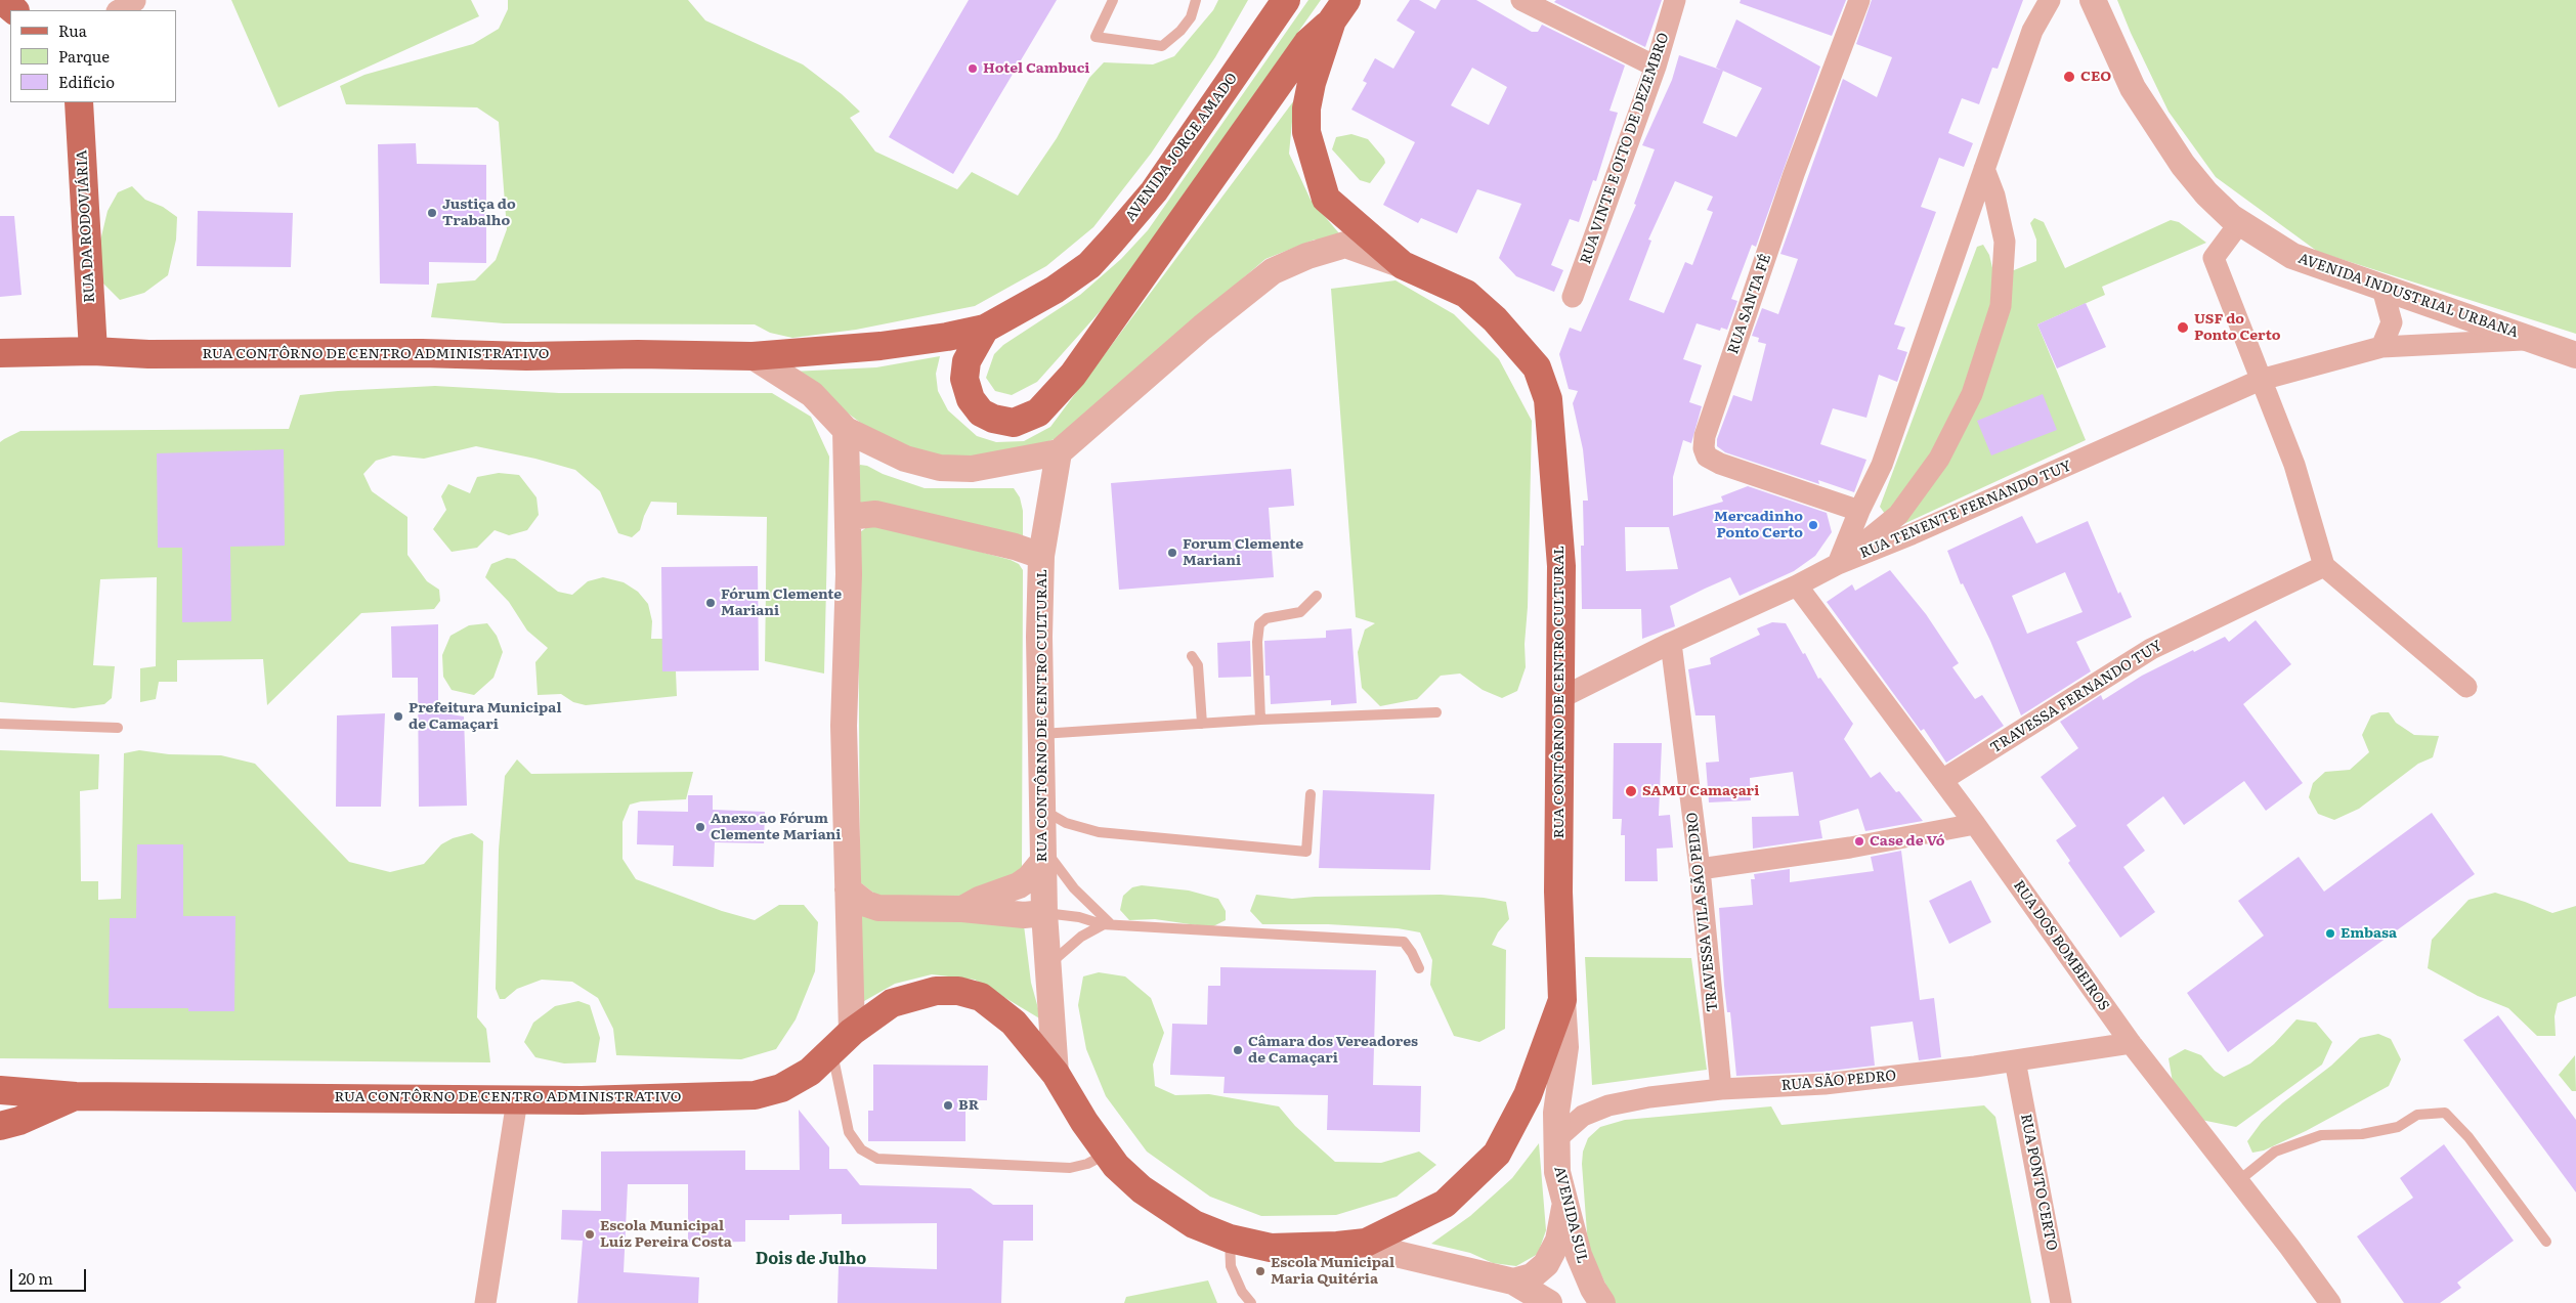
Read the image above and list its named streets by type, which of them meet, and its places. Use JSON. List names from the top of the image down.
{
  "streets": {
    "main road": [
      "AVENIDA JORGE AMADO",
      "RUA DA RODOVIÁRIA",
      "RUA CONTÔRNO DE CENTRO ADMINISTRATIVO",
      "RUA CONTÔRNO DE CENTRO CULTURAL"
    ],
    "street": [
      "RUA VINTE E OITO DE DEZEMBRO",
      "AVENIDA INDUSTRIAL URBANA",
      "RUA SANTA FÉ",
      "RUA TENENTE FERNANDO TUY",
      "TRAVESSA FERNANDO TUY",
      "TRAVESSA VILA SÃO PEDRO",
      "RUA DOS BOMBEIROS",
      "RUA SÃO PEDRO",
      "RUA PONTO CERTO",
      "AVENIDA SUL"
    ]
  },
  "crossings": [
    ["AVENIDA JORGE AMADO", "RUA CONTÔRNO DE CENTRO ADMINISTRATIVO"],
    ["RUA DA RODOVIÁRIA", "RUA CONTÔRNO DE CENTRO ADMINISTRATIVO"],
    ["AVENIDA INDUSTRIAL URBANA", "RUA TENENTE FERNANDO TUY"],
    ["RUA CONTÔRNO DE CENTRO ADMINISTRATIVO", "RUA CONTÔRNO DE CENTRO CULTURAL"],
    ["RUA TENENTE FERNANDO TUY", "RUA CONTÔRNO DE CENTRO CULTURAL"],
    ["RUA TENENTE FERNANDO TUY", "TRAVESSA VILA SÃO PEDRO"],
    ["RUA TENENTE FERNANDO TUY", "RUA DOS BOMBEIROS"],
    ["RUA CONTÔRNO DE CENTRO CULTURAL", "AVENIDA SUL"],
    ["TRAVESSA FERNANDO TUY", "RUA DOS BOMBEIROS"],
    ["TRAVESSA VILA SÃO PEDRO", "RUA SÃO PEDRO"],
    ["RUA DOS BOMBEIROS", "RUA SÃO PEDRO"],
    ["RUA SÃO PEDRO", "RUA PONTO CERTO"],
    ["RUA SÃO PEDRO", "AVENIDA SUL"]
  ],
  "districts": ["Dois de Julho"],
  "places": [
    "Hotel Cambuci",
    "CEO",
    "Justiça do Trabalho",
    "USF do Ponto Certo",
    "Mercadinho Ponto Certo",
    "Forum Clemente Mariani",
    "Fórum Clemente Mariani",
    "Prefeitura Municipal de Camaçari",
    "SAMU Camaçari",
    "Anexo ao Fórum Clemente Mariani",
    "Case de Vó",
    "Embasa",
    "Câmara dos Vereadores de Camaçari",
    "BR",
    "Escola Municipal Luíz Pereira Costa",
    "Escola Municipal Maria Quitéria"
  ],
  "legend": ["Rua", "Parque", "Edifício"],
  "scale_bar": "20 m"
}
